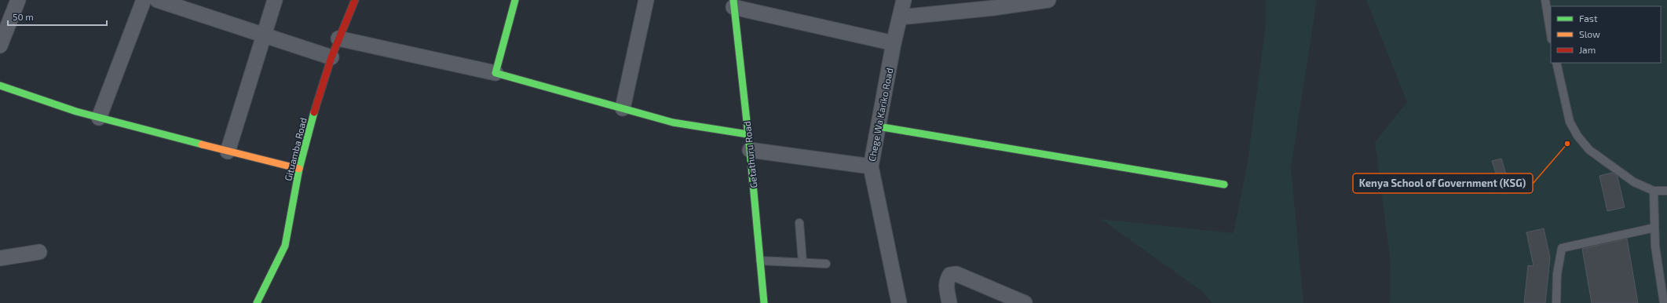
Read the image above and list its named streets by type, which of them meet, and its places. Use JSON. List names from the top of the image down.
{
  "streets": {
    "street": ["Chege Wa Kariko Road", "Gituamba Road", "Getathuru Road"]
  },
  "crossings": [
    ["Chege Wa Kariko Road", "Getathuru Road"]
  ],
  "places": ["Kenya School of Government (KSG)"],
  "legend": ["Fast", "Slow", "Jam"],
  "scale_bar": "50 m"
}
